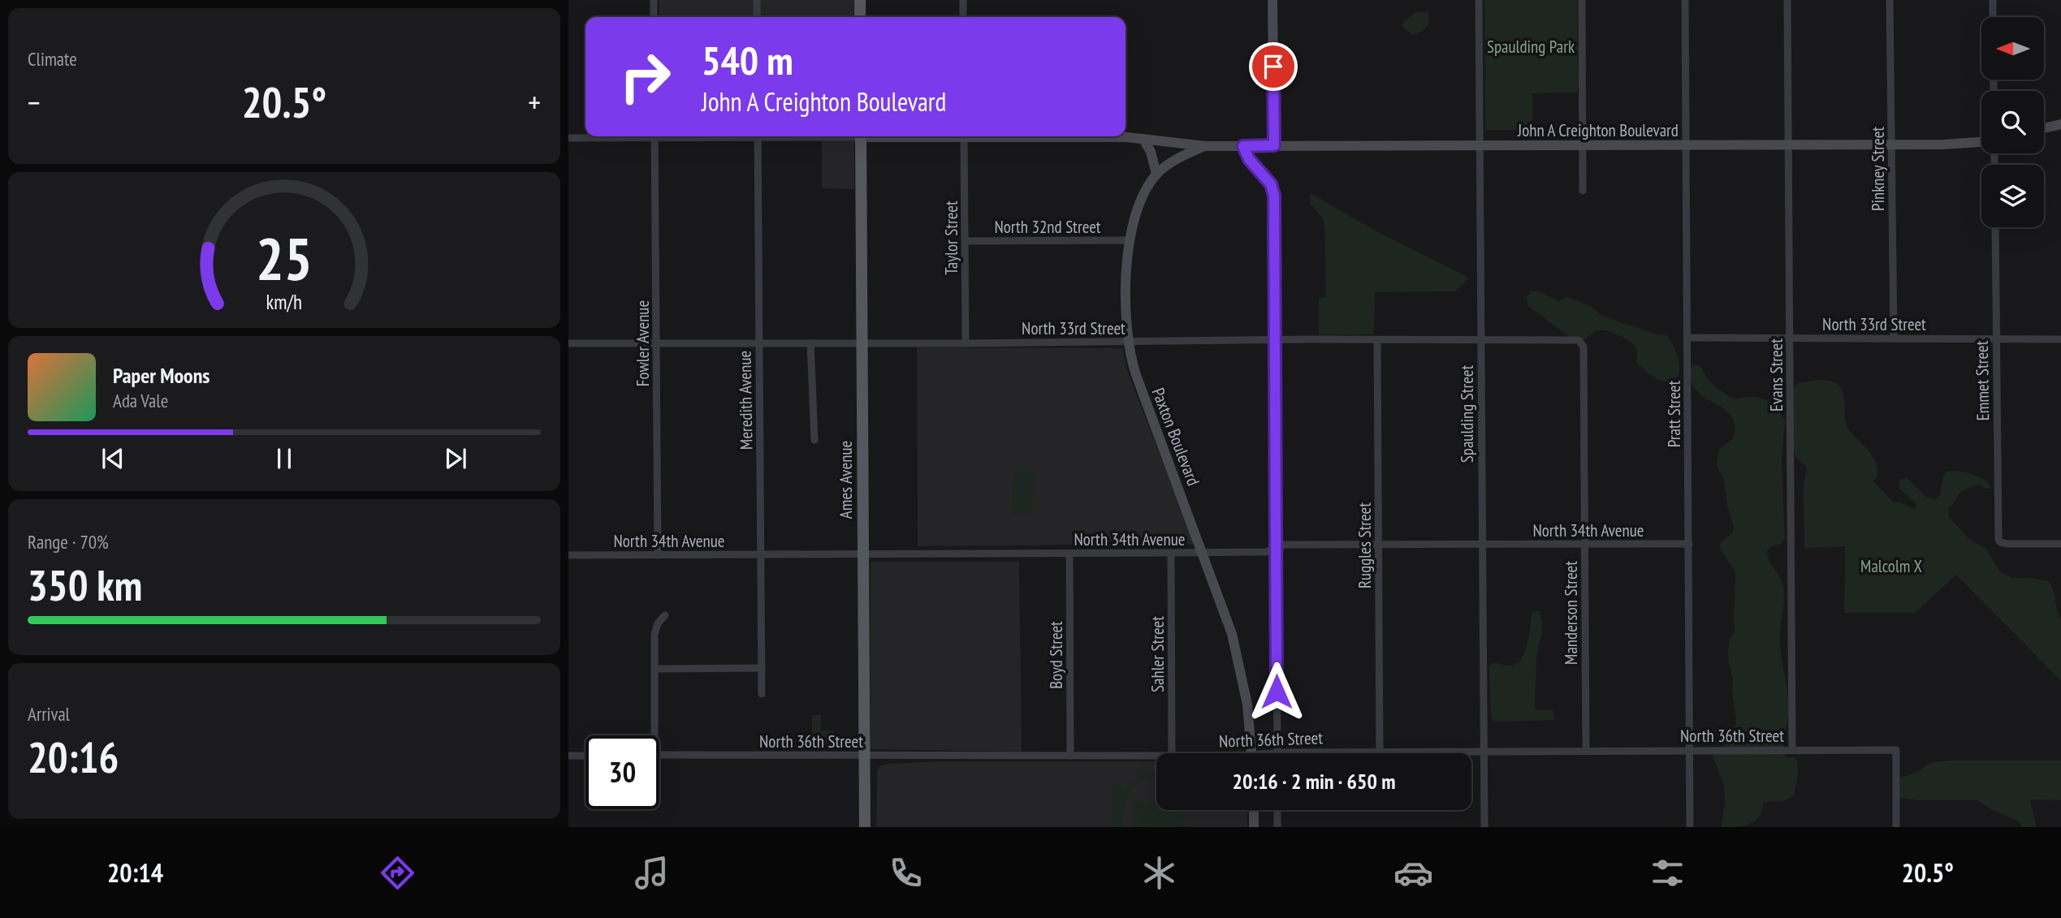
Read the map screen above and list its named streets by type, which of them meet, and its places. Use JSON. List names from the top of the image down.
{
  "streets": {
    "main road": ["Ames Avenue"],
    "street": [
      "John A Creighton Boulevard",
      "Pinkney Street",
      "North 32nd Street",
      "Taylor Street",
      "North 33rd Street",
      "Fowler Avenue",
      "Evans Street",
      "Emmet Street",
      "Meredith Avenue",
      "Spaulding Street",
      "Pratt Street",
      "Paxton Boulevard",
      "North 34th Avenue",
      "Ruggles Street",
      "Manderson Street",
      "Sahler Street",
      "Boyd Street",
      "North 36th Street"
    ]
  },
  "crossings": [
    ["John A Creighton Boulevard", "Pinkney Street"],
    ["John A Creighton Boulevard", "Evans Street"],
    ["John A Creighton Boulevard", "Spaulding Street"],
    ["John A Creighton Boulevard", "Pratt Street"],
    ["John A Creighton Boulevard", "Paxton Boulevard"],
    ["Pinkney Street", "North 33rd Street"],
    ["North 32nd Street", "Taylor Street"],
    ["North 32nd Street", "Paxton Boulevard"],
    ["Taylor Street", "North 33rd Street"],
    ["North 33rd Street", "Fowler Avenue"],
    ["North 33rd Street", "Evans Street"],
    ["North 33rd Street", "Emmet Street"],
    ["North 33rd Street", "Meredith Avenue"],
    ["North 33rd Street", "Spaulding Street"],
    ["North 33rd Street", "Pratt Street"],
    ["North 33rd Street", "Paxton Boulevard"],
    ["North 33rd Street", "Ames Avenue"],
    ["North 33rd Street", "Ruggles Street"],
    ["North 33rd Street", "Manderson Street"],
    ["Fowler Avenue", "North 34th Avenue"],
    ["Evans Street", "North 36th Street"],
    ["Meredith Avenue", "North 34th Avenue"],
    ["Spaulding Street", "North 34th Avenue"],
    ["Spaulding Street", "North 36th Street"],
    ["Pratt Street", "North 34th Avenue"],
    ["Pratt Street", "North 36th Street"],
    ["Paxton Boulevard", "North 34th Avenue"],
    ["Ames Avenue", "North 34th Avenue"],
    ["Ames Avenue", "North 36th Street"],
    ["North 34th Avenue", "Ruggles Street"],
    ["North 34th Avenue", "Manderson Street"],
    ["North 34th Avenue", "Sahler Street"],
    ["North 34th Avenue", "Boyd Street"],
    ["Ruggles Street", "North 36th Street"],
    ["Manderson Street", "North 36th Street"],
    ["Boyd Street", "North 36th Street"]
  ],
  "parks": ["Spaulding Park", "Malcolm X"],
  "north": "left",
  "page": {
    "tile": [
      "Climate",
      ["Range · 70%", "350 km"],
      ["Arrival", "20:16"]
    ],
    "turn": ["540 m", "John A Creighton Boulevard"],
    "heat": ["−", "20.5°", "+"],
    "song": ["Paper Moons", "Ada Vale"],
    "limit": "30",
    "trip": "20:16 · 2 min · 650 m",
    "tabs": ["20:14", "20.5°"],
    "gauge": ["25", "km/h"]
  }
}
